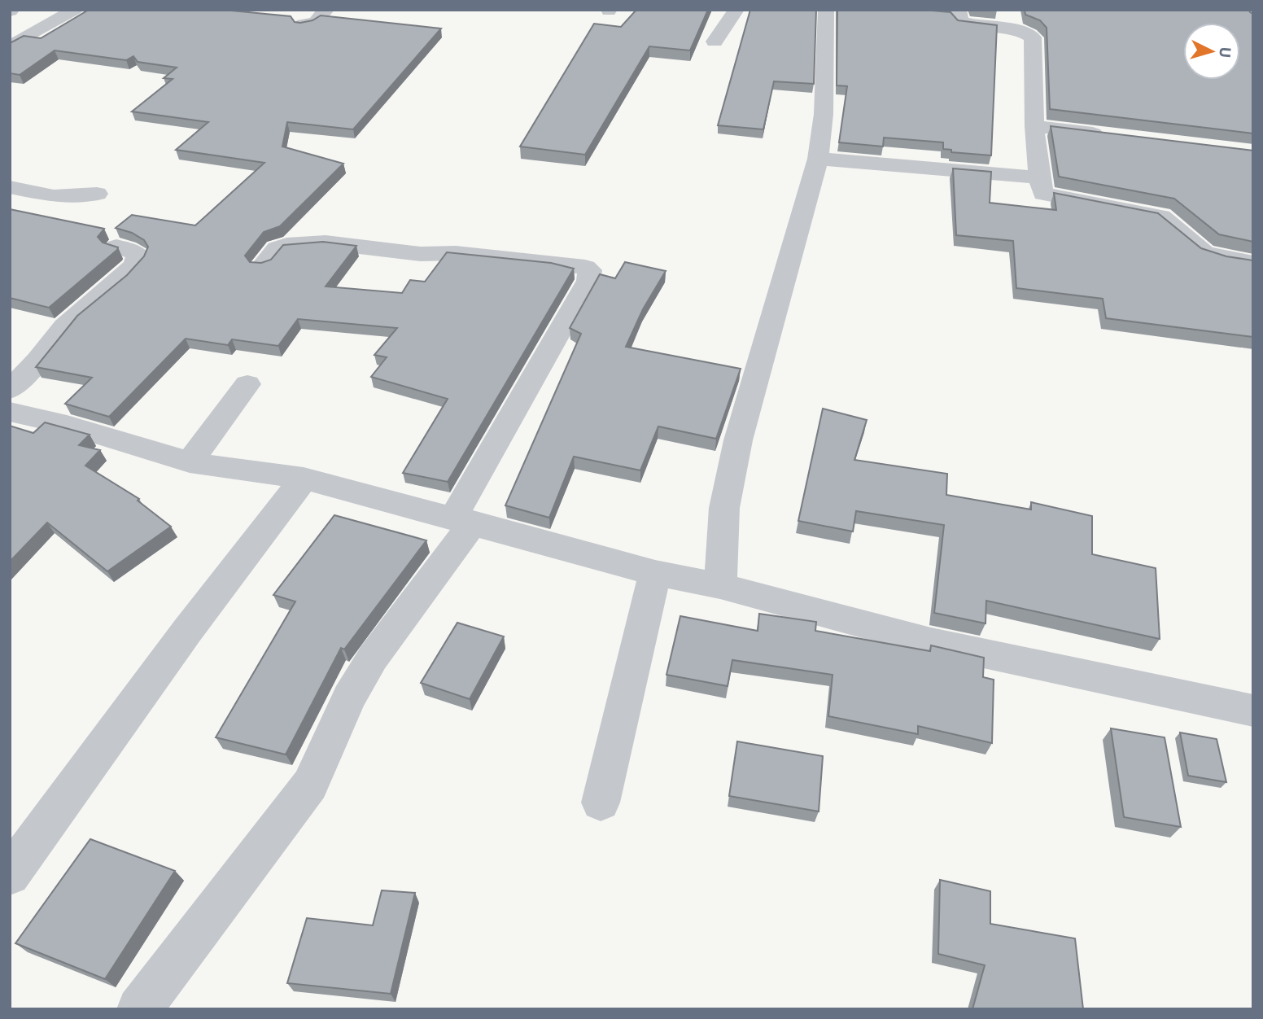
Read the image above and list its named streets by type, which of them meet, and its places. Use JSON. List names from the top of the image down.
{
  "north": "right"
}
